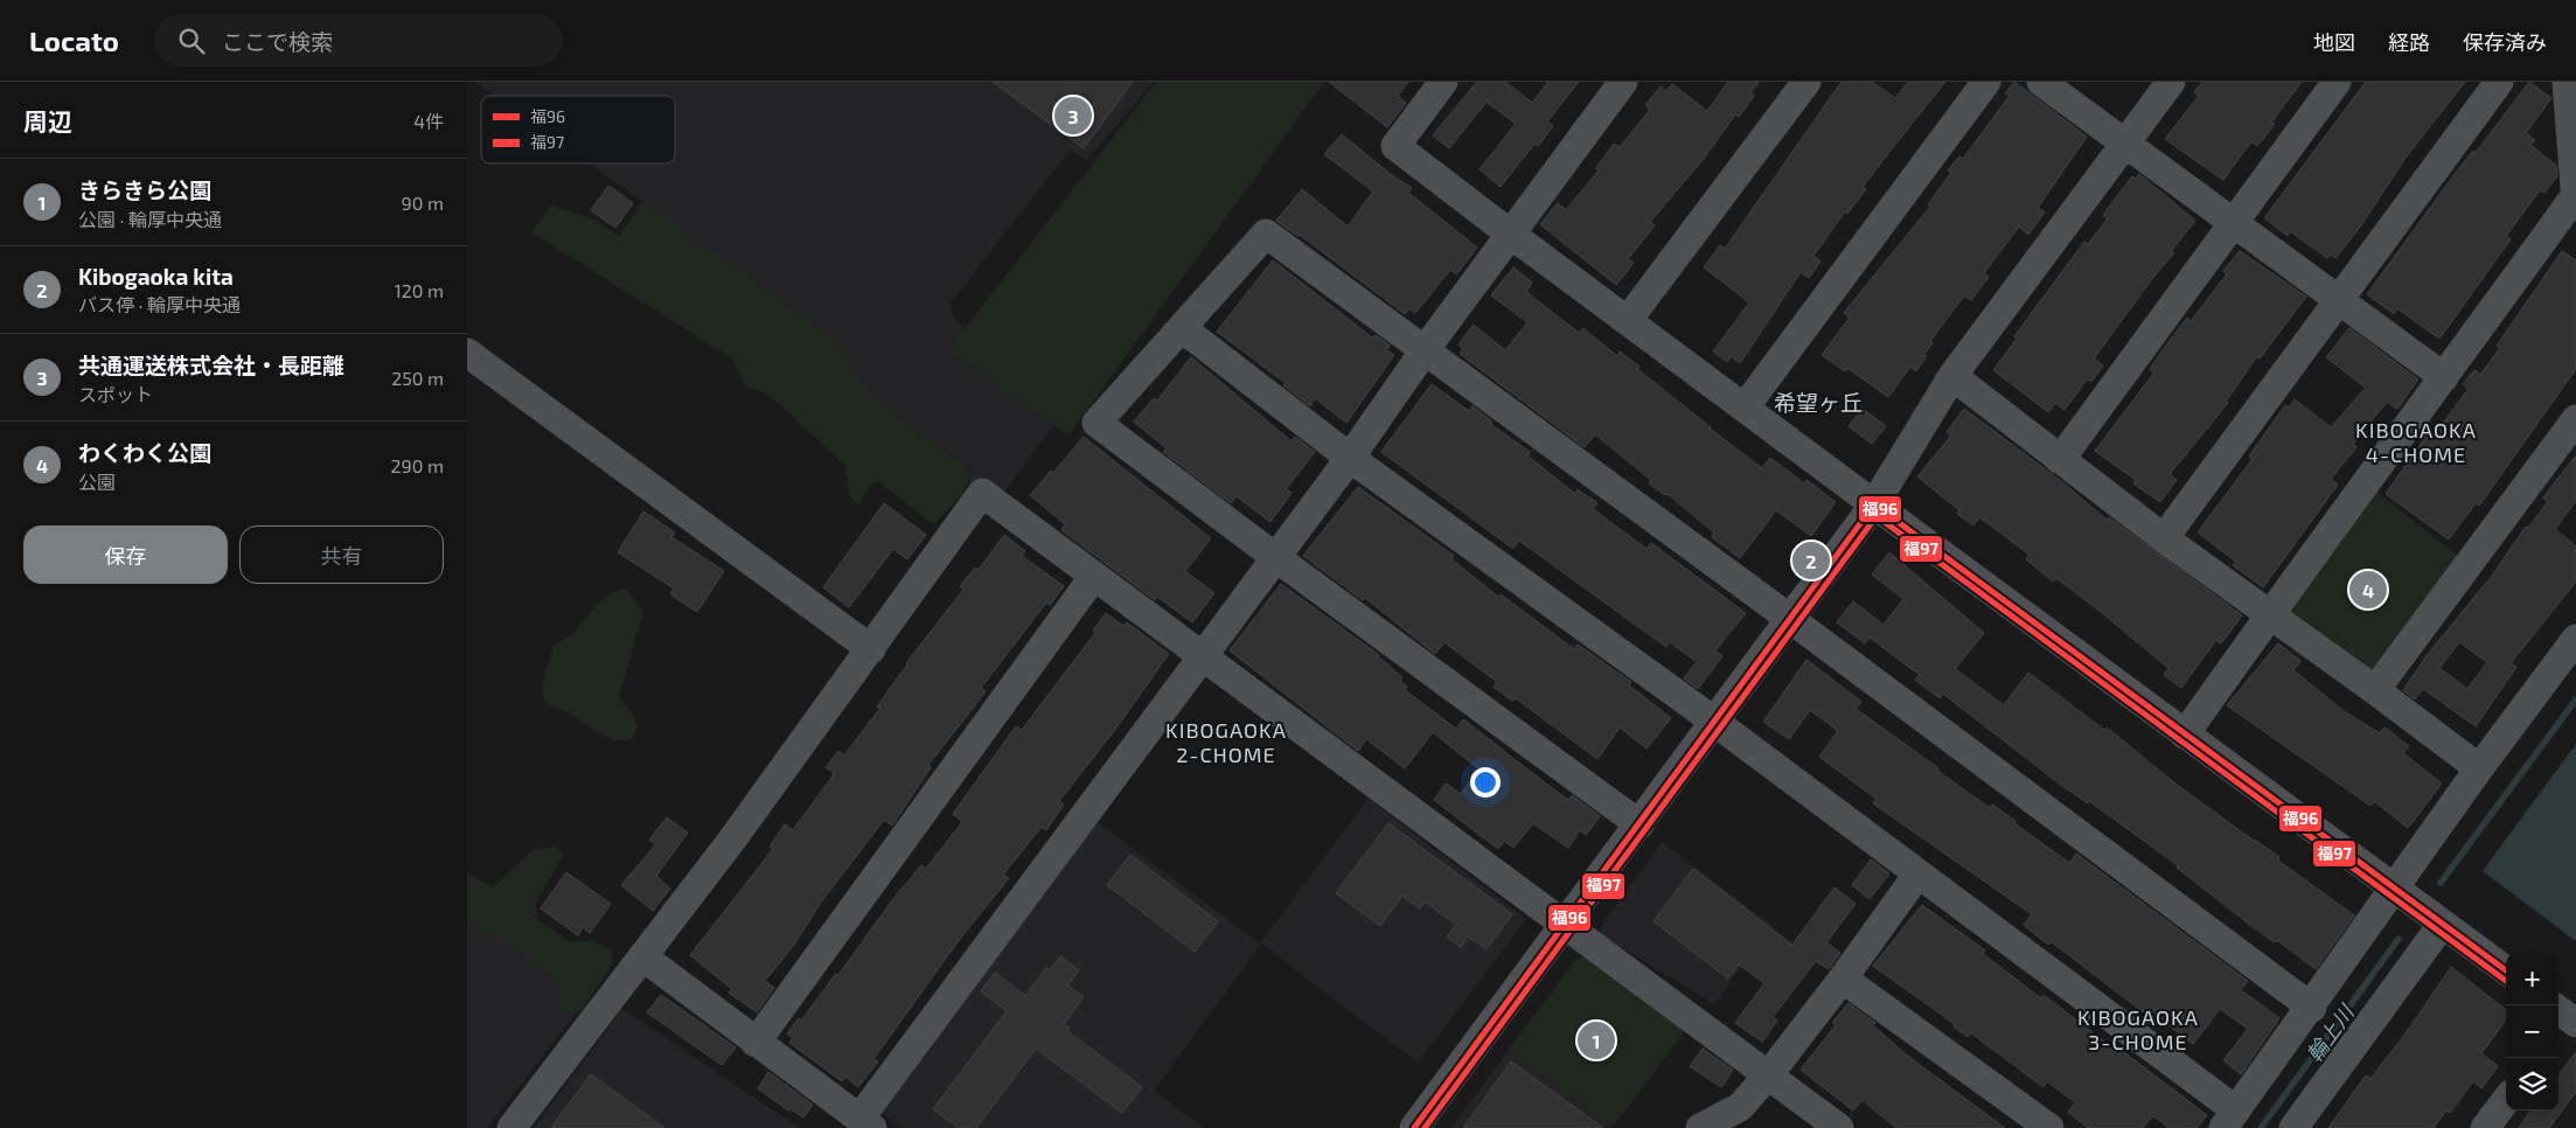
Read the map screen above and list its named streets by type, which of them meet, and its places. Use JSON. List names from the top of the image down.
{
  "districts": [
    "希望ヶ丘",
    "KIBOGAOKA 4-CHOME",
    "KIBOGAOKA 2-CHOME",
    "KIBOGAOKA 3-CHOME"
  ],
  "water": ["輪上川"],
  "lines": ["transit line 福96", "transit line 福97"],
  "legend": ["福96", "福97"],
  "page": {
    "header": "Locato",
    "search": "ここで検索",
    "nav": ["地図", "経路", "保存済み"],
    "heading": ["周辺", "4件"],
    "pins": [
      "3",
      "2",
      "4",
      "1"
    ],
    "list": [
      {
        "mark": "1",
        "name": "きらきら公園",
        "note": "公園 · 輪厚中央通",
        "value": "90 m"
      },
      {
        "mark": "2",
        "name": "Kibogaoka kita",
        "note": "バス停 · 輪厚中央通",
        "value": "120 m"
      },
      {
        "mark": "3",
        "name": "共通運送株式会社・長距離",
        "note": "スポット",
        "value": "250 m"
      },
      {
        "mark": "4",
        "name": "わくわく公園",
        "note": "公園",
        "value": "290 m"
      }
    ],
    "buttons": ["保存", "共有"],
    "map_buttons": ["+", "−"]
  }
}
